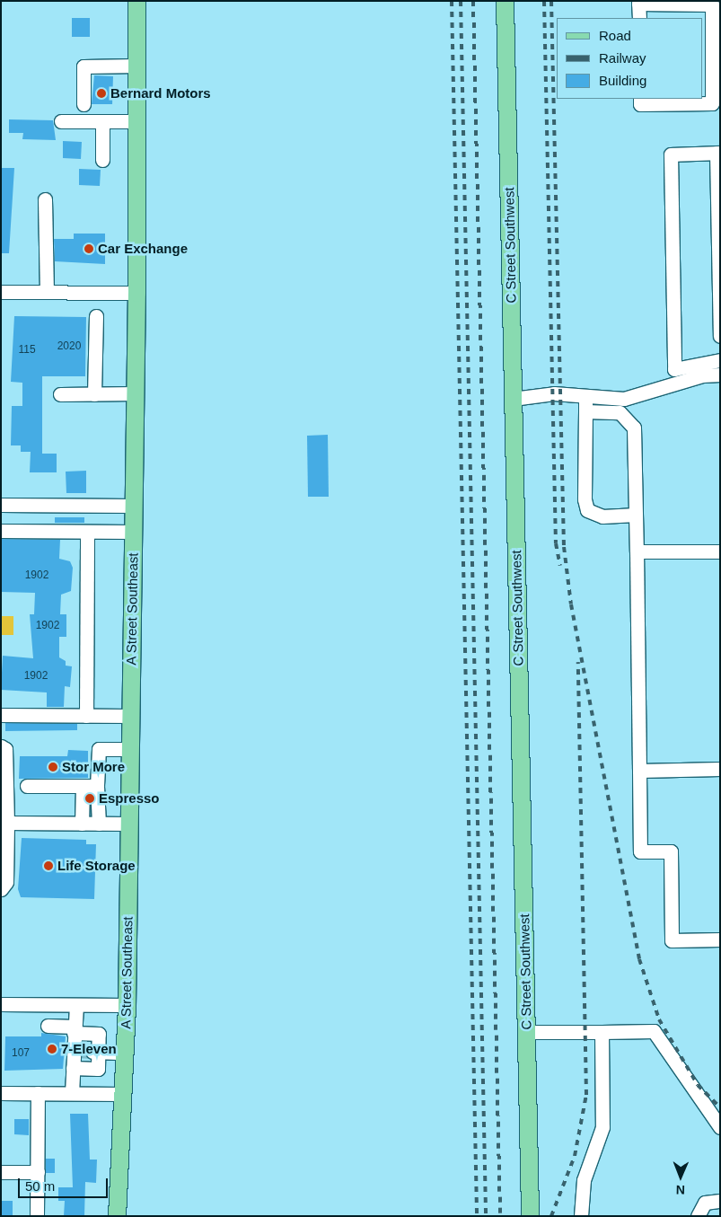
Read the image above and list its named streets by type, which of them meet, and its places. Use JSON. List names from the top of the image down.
{
  "streets": {
    "main road": ["C Street Southwest", "A Street Southeast"]
  },
  "places": [
    "Bernard Motors",
    "Car Exchange",
    "Stor More",
    "Espresso",
    "Life Storage",
    "7-Eleven"
  ],
  "house_numbers": [
    "2020",
    "115",
    "1902",
    "1902",
    "1902",
    "107"
  ],
  "legend": ["Road", "Railway", "Building"],
  "scale_bar": "50 m",
  "north": "bottom"
}
